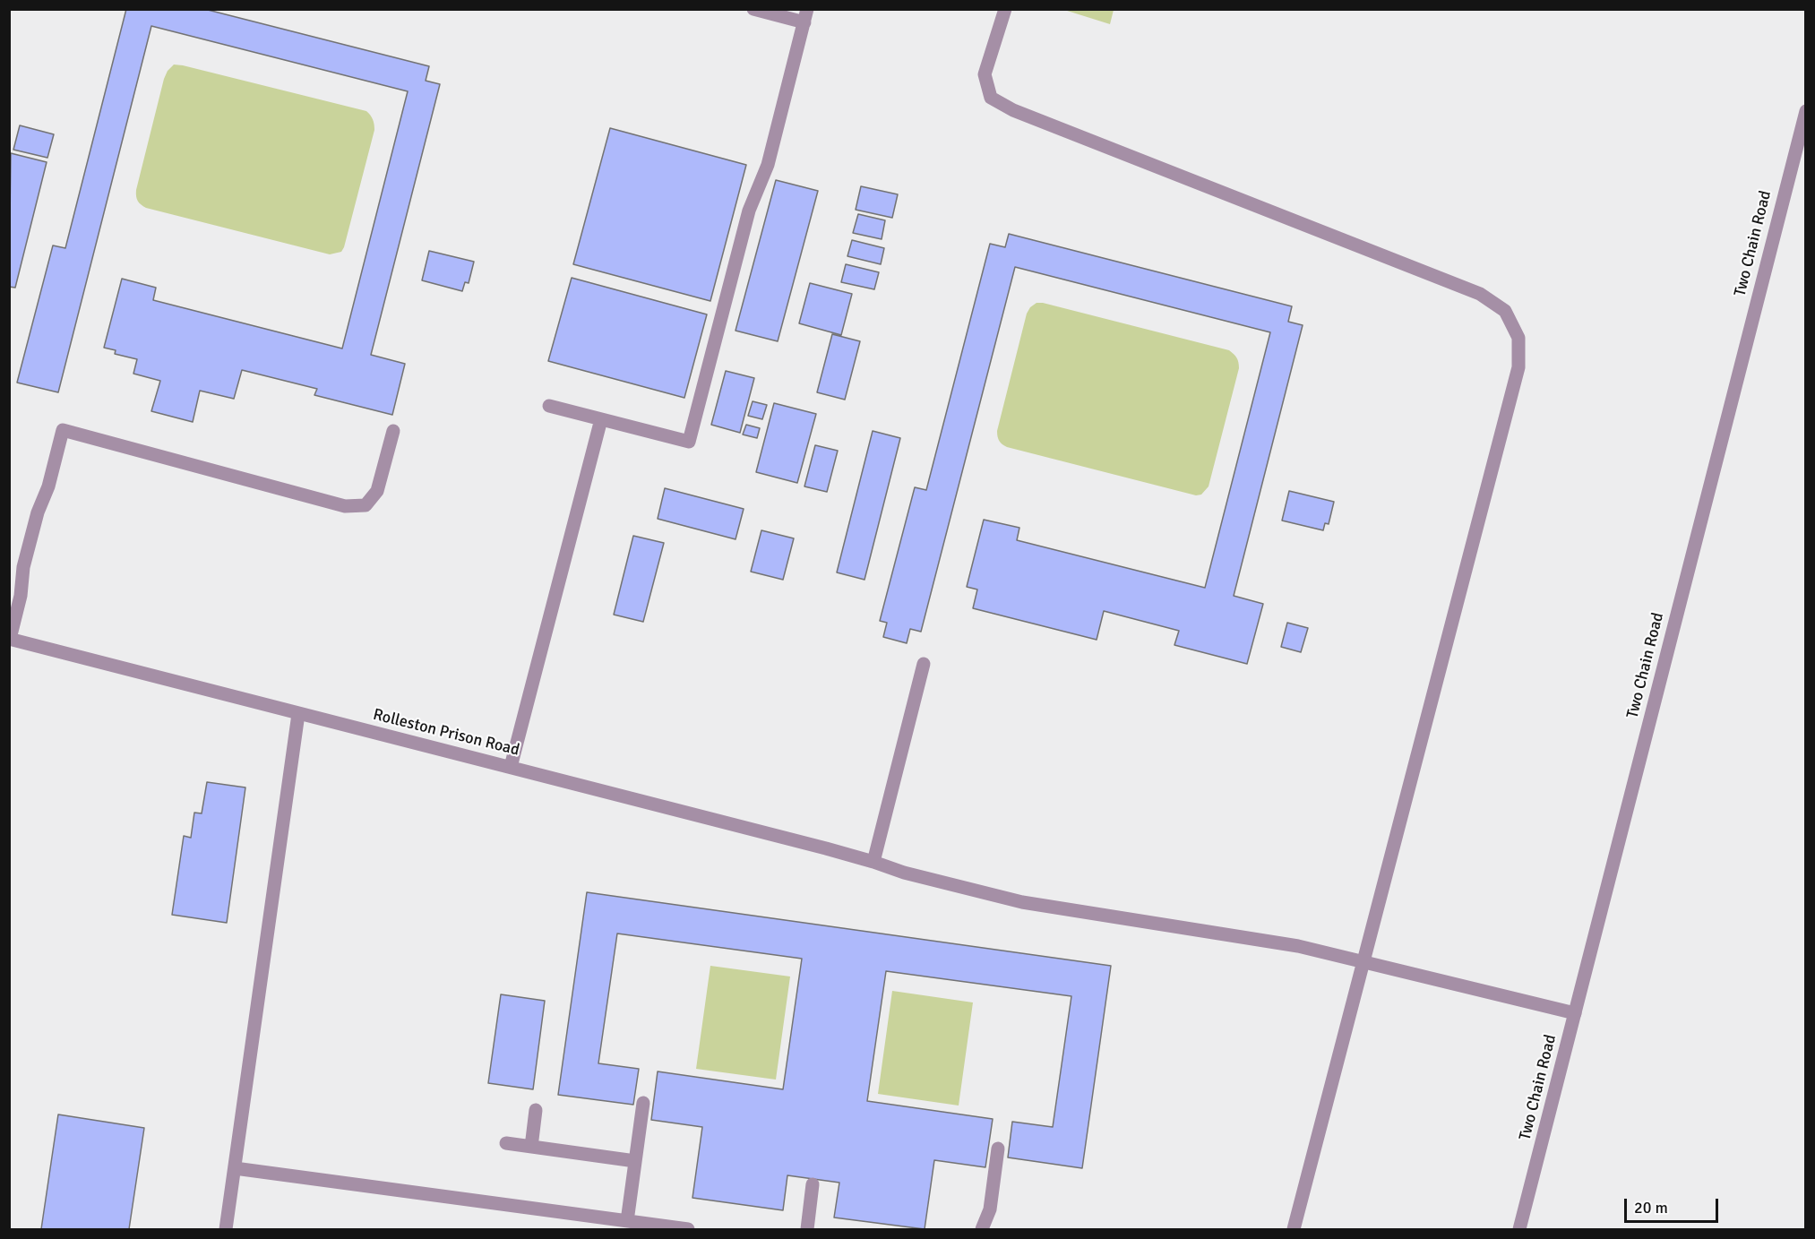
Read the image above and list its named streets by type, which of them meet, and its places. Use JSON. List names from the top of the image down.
{
  "streets": {
    "street": ["Two Chain Road", "Rolleston Prison Road"]
  },
  "crossings": [
    ["Two Chain Road", "Rolleston Prison Road"]
  ],
  "scale_bar": "20 m"
}
